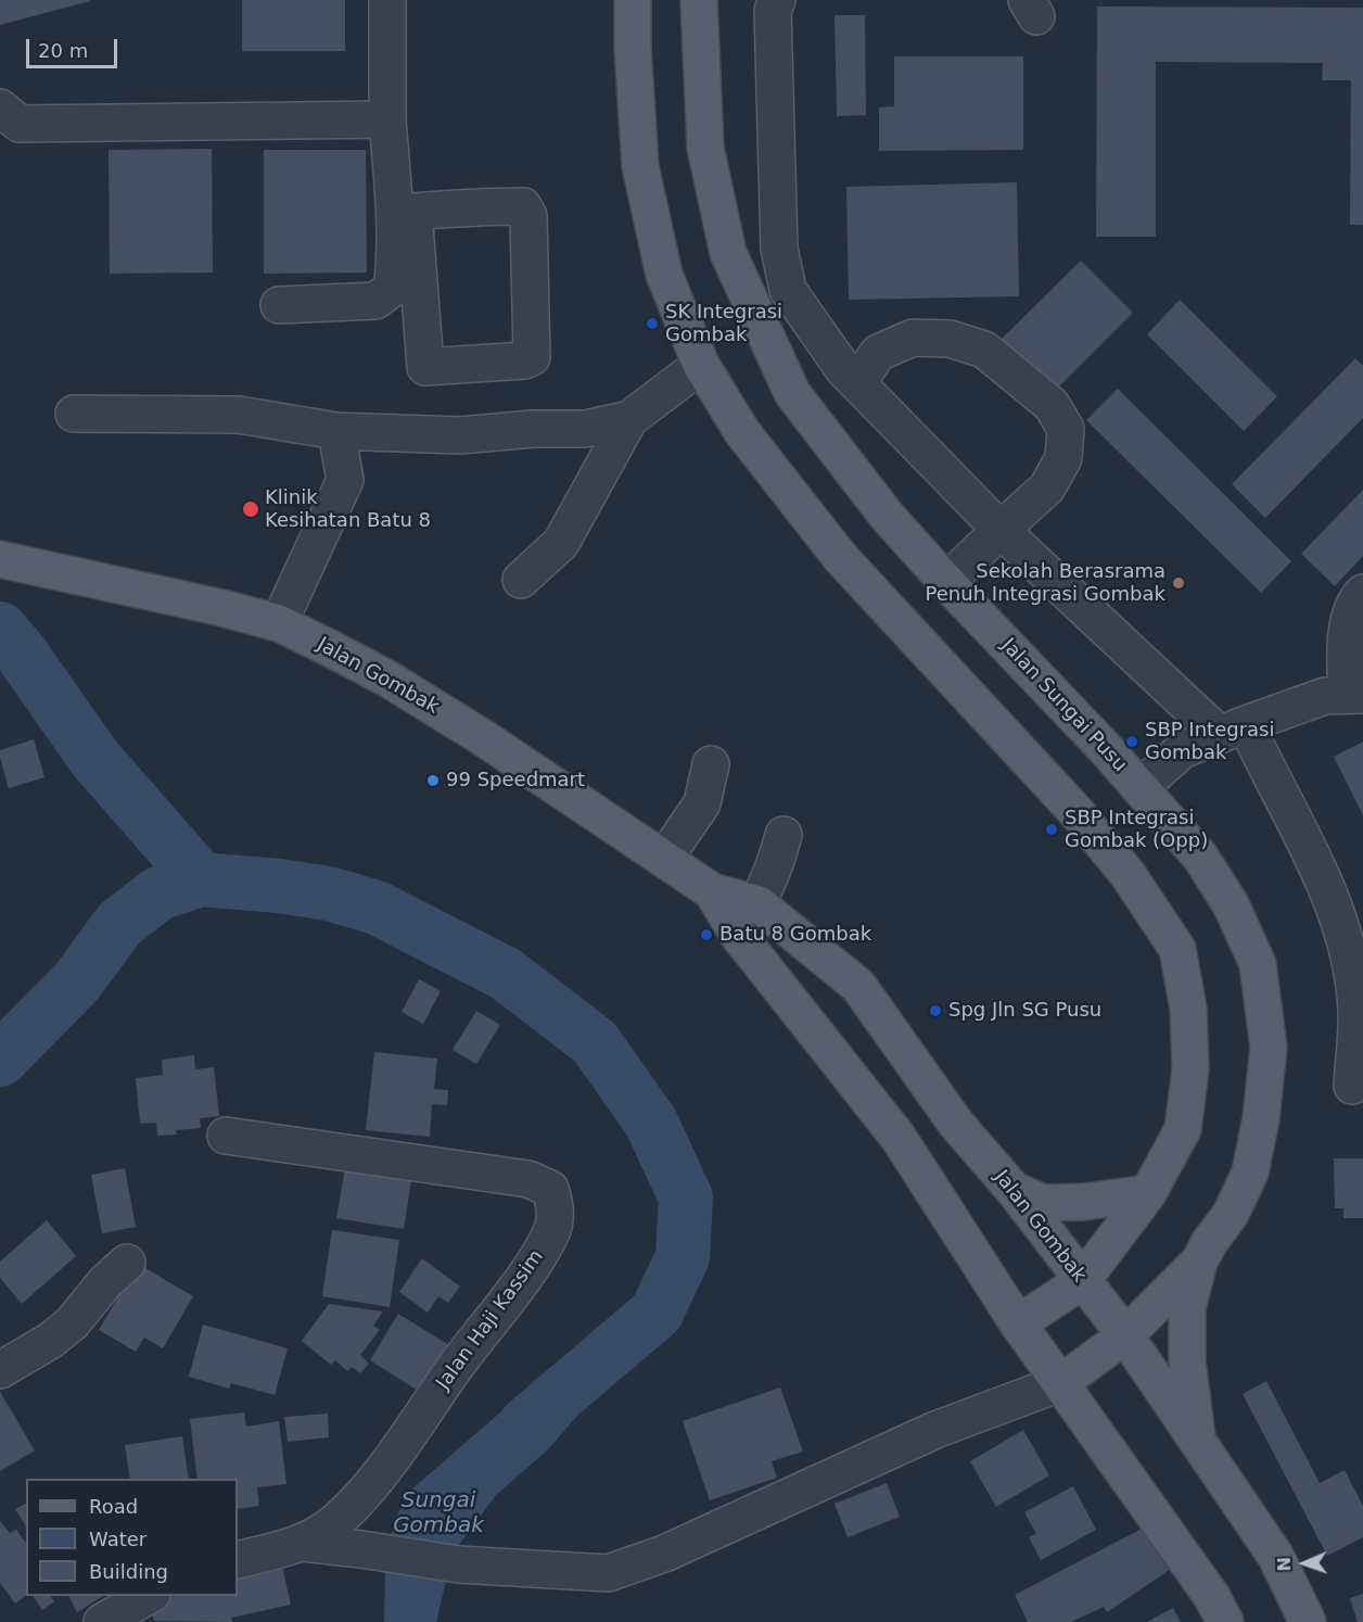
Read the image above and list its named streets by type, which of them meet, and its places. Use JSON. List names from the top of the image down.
{
  "streets": {
    "main road": ["Jalan Gombak", "Jalan Sungai Pusu"],
    "street": ["Jalan Haji Kassim"]
  },
  "crossings": [
    ["Jalan Gombak", "Jalan Sungai Pusu"]
  ],
  "water": ["Sungai Gombak"],
  "places": [
    "SK Integrasi Gombak",
    "Klinik Kesihatan Batu 8",
    "Sekolah Berasrama Penuh Integrasi Gombak",
    "SBP Integrasi Gombak",
    "99 Speedmart",
    "SBP Integrasi Gombak (Opp)",
    "Batu 8 Gombak",
    "Spg Jln SG Pusu"
  ],
  "legend": ["Road", "Water", "Building"],
  "scale_bar": "20 m",
  "north": "left"
}
